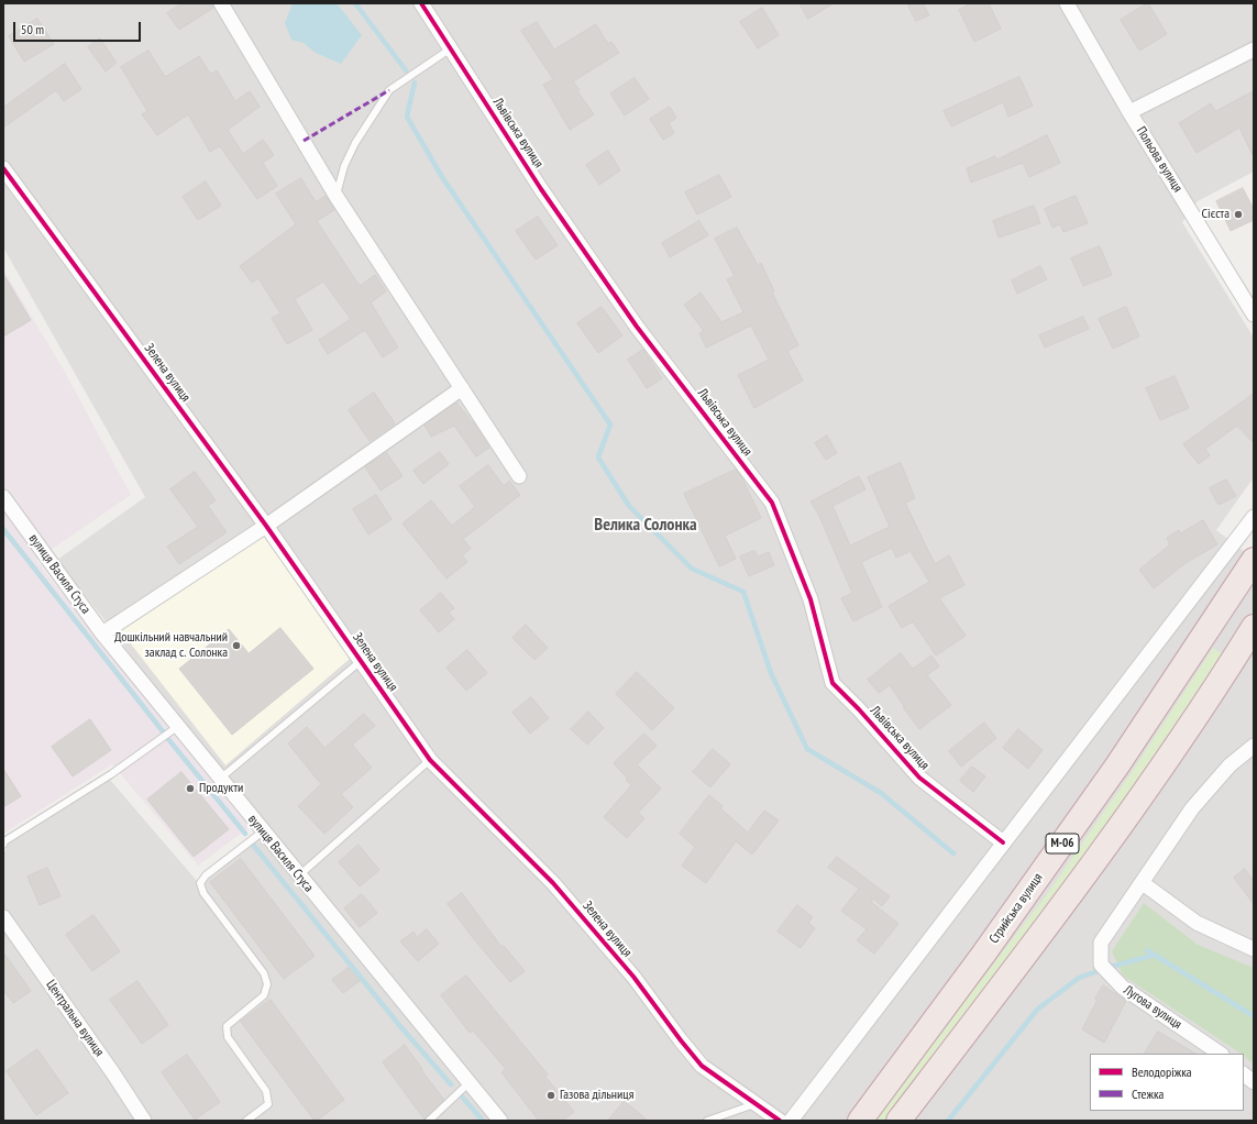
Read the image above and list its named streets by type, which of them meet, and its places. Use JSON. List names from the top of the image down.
{
  "streets": {
    "highway": ["М-06", "Стрийська вулиця"],
    "street": [
      "Львівська вулиця",
      "Польова вулиця",
      "Зелена вулиця",
      "вулиця Василя Стуса",
      "Лугова вулиця",
      "Центральна вулиця"
    ]
  },
  "districts": ["Велика Солонка"],
  "places": [
    "Сієста",
    "Дошкільний навчальний заклад с. Солонка",
    "Продукти",
    "Газова дільниця"
  ],
  "legend": ["Велодоріжка", "Стежка"],
  "scale_bar": "50 m"
}
